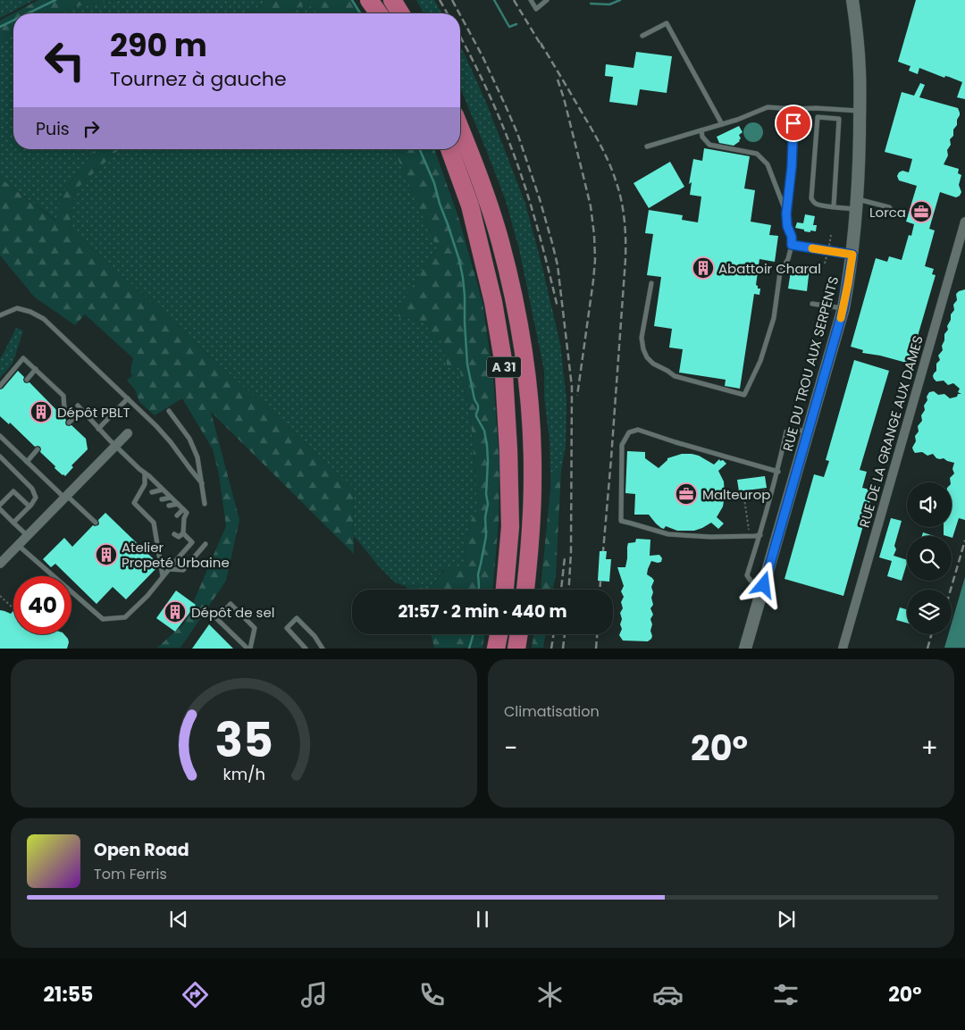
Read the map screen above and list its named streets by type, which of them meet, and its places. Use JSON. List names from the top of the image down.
{
  "streets": {
    "highway": ["A 31"],
    "street": ["RUE DU TROU AUX SERPENTS", "RUE DE LA GRANGE AUX DAMES"]
  },
  "places": {
    "office": ["Lorca", "Malteurop"],
    "building": [
      "Abattoir Charal",
      "Dépôt PBLT",
      "Atelier Propeté Urbaine",
      "Dépôt de sel"
    ]
  },
  "page": {
    "turn": ["290 m", "Tournez à gauche"],
    "then": "Puis",
    "limit": "40",
    "trip": "21:57 · 2 min · 440 m",
    "tile": "Climatisation",
    "heat": ["−", "20°", "+"],
    "song": ["Open Road", "Tom Ferris"],
    "tabs": ["21:55", "20°"],
    "gauge": ["35", "km/h"]
  }
}
